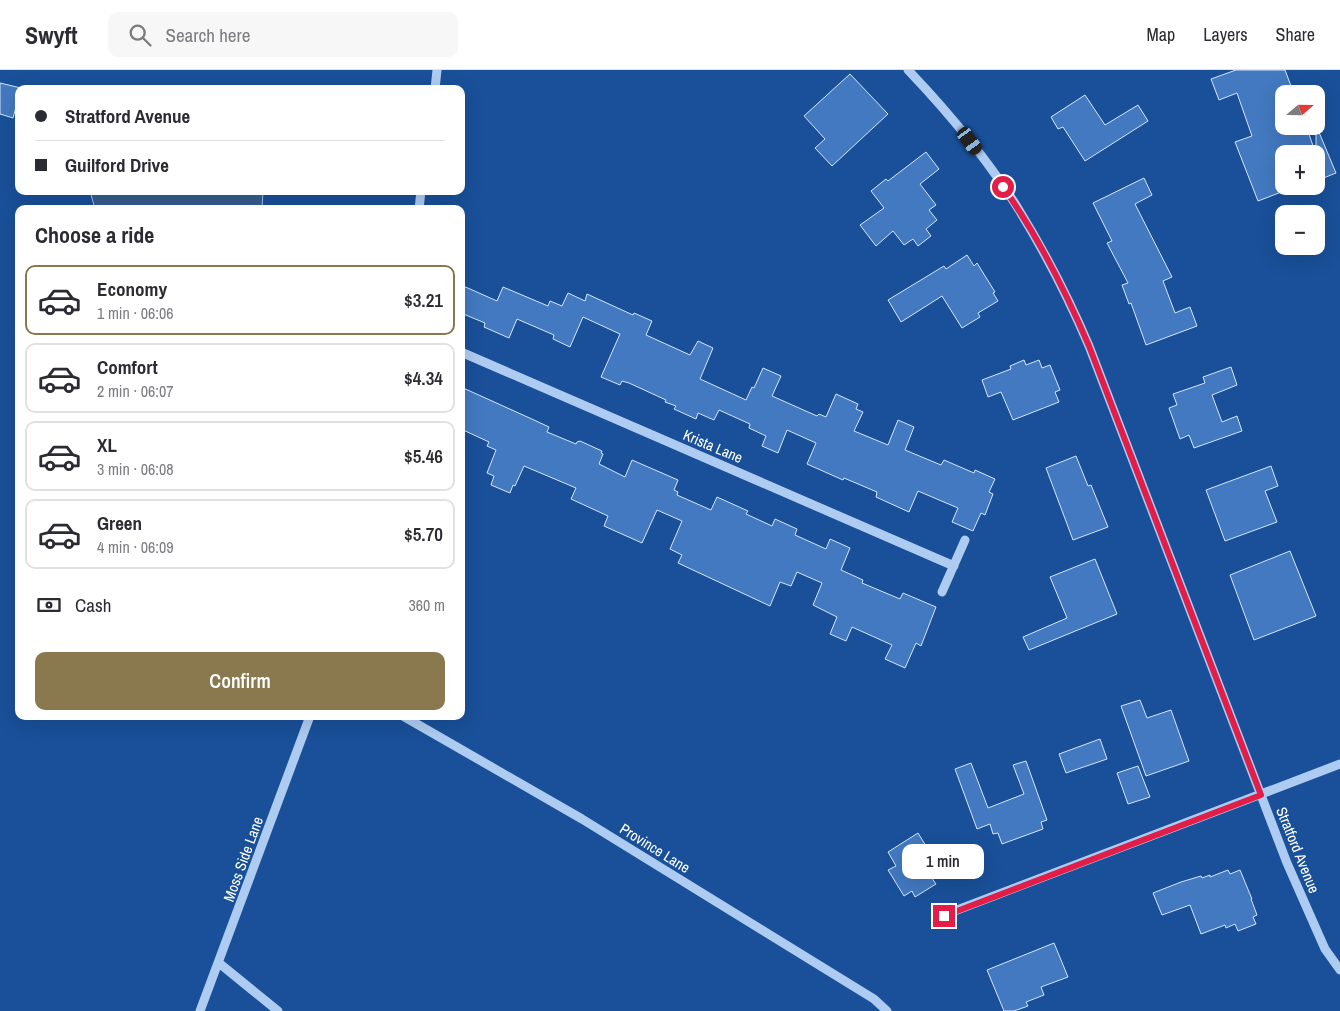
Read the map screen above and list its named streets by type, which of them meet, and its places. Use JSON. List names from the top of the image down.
{
  "streets": {
    "street": [
      "Krista Lane",
      "Province Lane",
      "Stratford Avenue",
      "Moss Side Lane"
    ]
  },
  "north": "right",
  "page": {
    "header": "Swyft",
    "search": "Search here",
    "nav": ["Map", "Layers", "Share"],
    "map_buttons": ["+", "−"],
    "banner": ["Stratford Avenue", "Guilford Drive"],
    "heading": "Choose a ride",
    "list": [
      {
        "name": "Economy",
        "note": "1 min · 06:06",
        "value": "$3.21"
      },
      {
        "name": "Comfort",
        "note": "2 min · 06:07",
        "value": "$4.34"
      },
      {
        "name": "XL",
        "note": "3 min · 06:08",
        "value": "$5.46"
      },
      {
        "name": "Green",
        "note": "4 min · 06:09",
        "value": "$5.70"
      }
    ],
    "pay": ["Cash", "360 m"],
    "buttons": "Confirm",
    "bubble": "1 min"
  }
}
